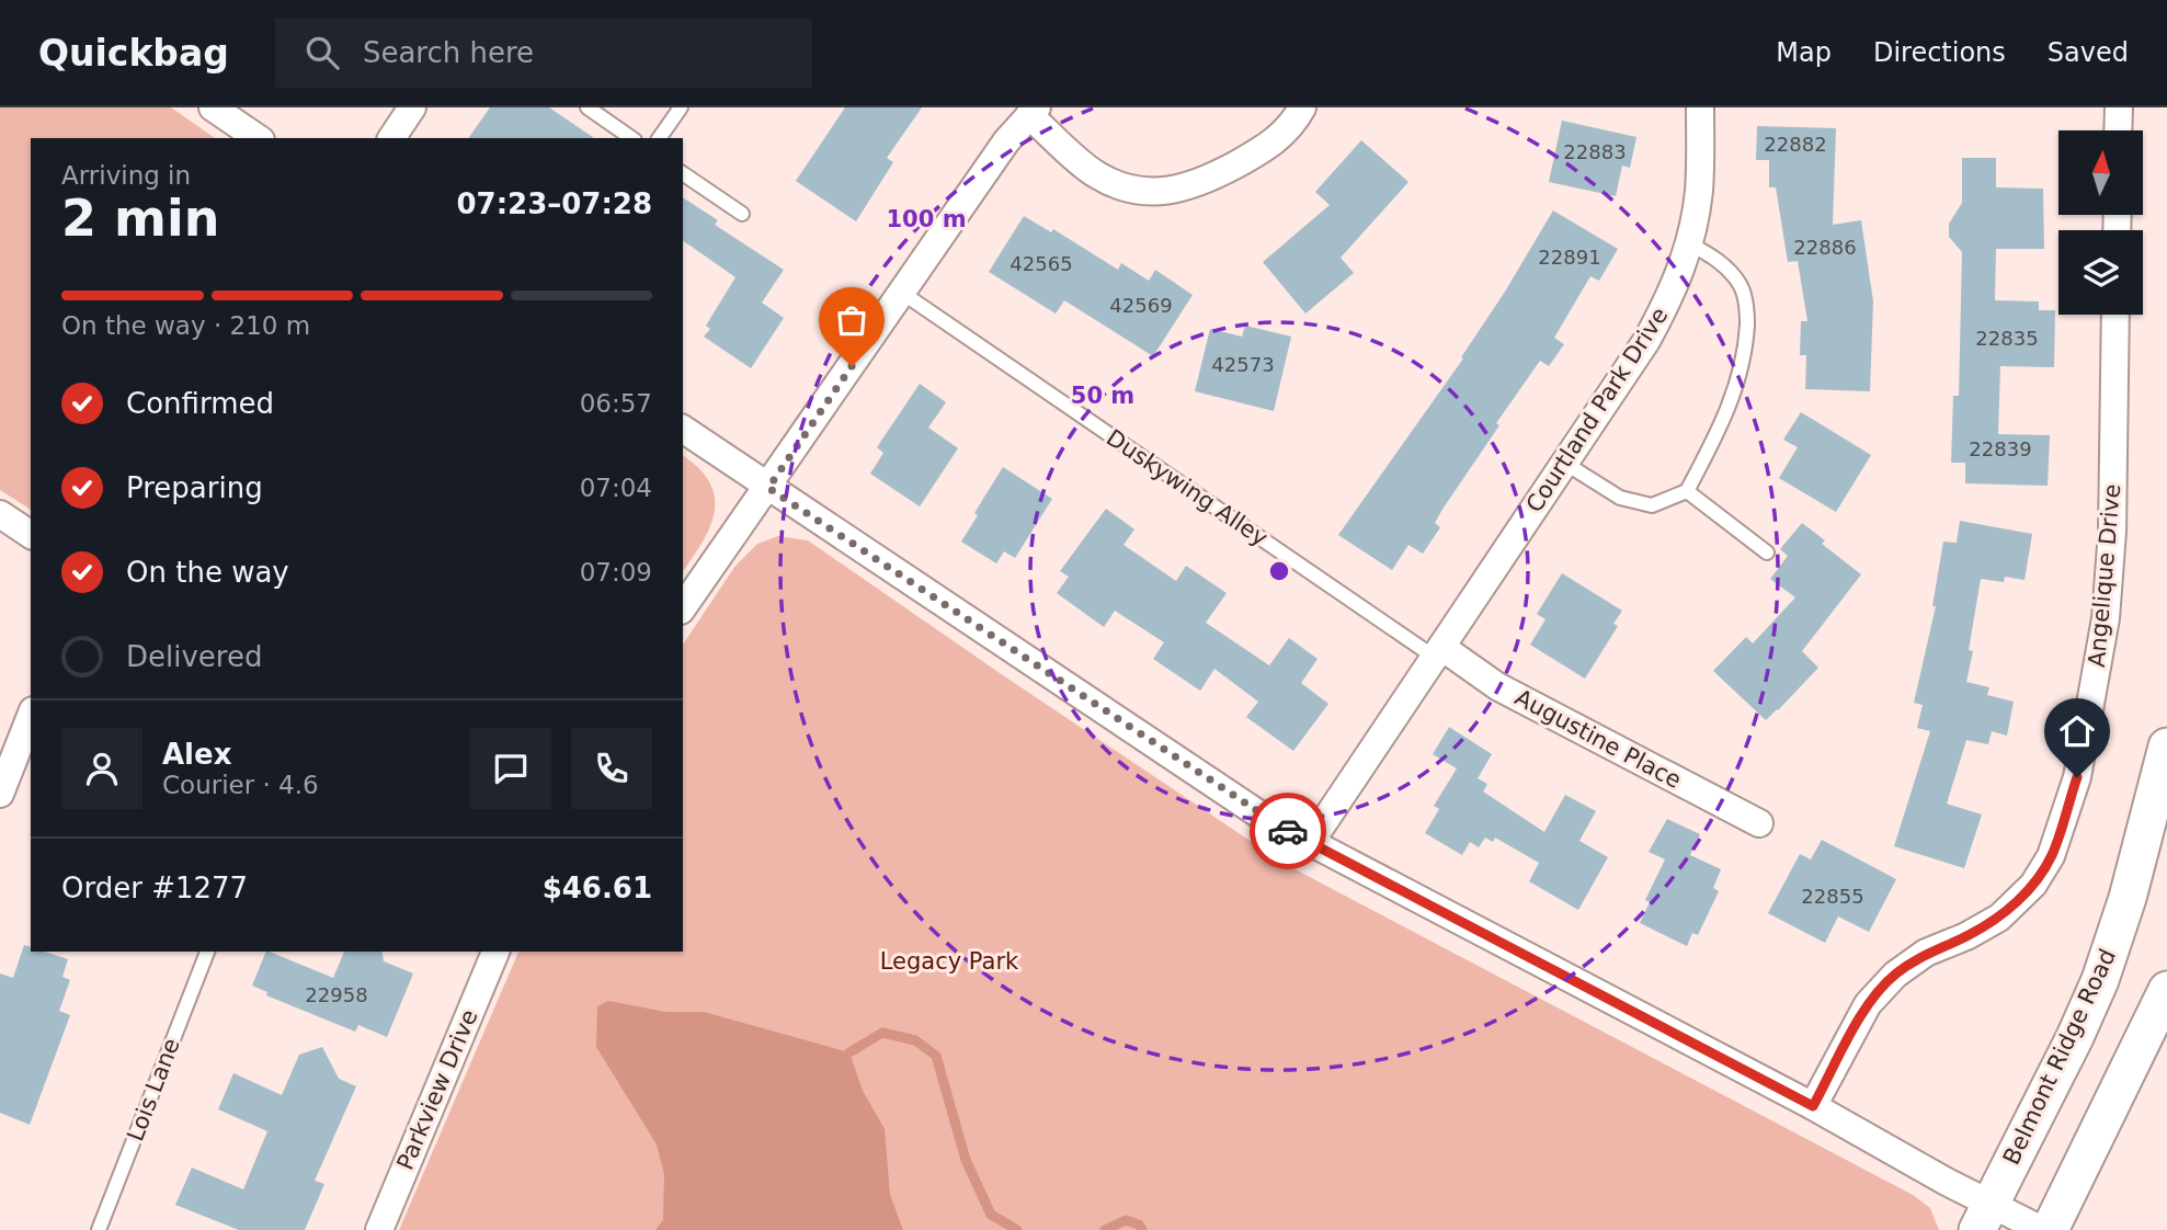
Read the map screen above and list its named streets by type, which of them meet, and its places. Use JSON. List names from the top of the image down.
{
  "streets": {
    "main road": ["Belmont Ridge Road"],
    "street": [
      "Courtland Park Drive",
      "Angelique Drive",
      "Augustine Place",
      "Parkview Drive"
    ],
    "lane": ["Duskywing Alley", "Lois Lane"]
  },
  "crossings": [
    ["Courtland Park Drive", "Duskywing Alley"],
    ["Courtland Park Drive", "Augustine Place"],
    ["Duskywing Alley", "Augustine Place"]
  ],
  "parks": ["Legacy Park"],
  "house_numbers": [
    "22882",
    "22883",
    "22886",
    "22891",
    "42565",
    "42569",
    "22835",
    "42573",
    "22839",
    "22855",
    "22958"
  ],
  "north": "top",
  "page": {
    "header": "Quickbag",
    "search": "Search here",
    "nav": ["Map", "Directions", "Saved"],
    "heading": ["2 min", "Arriving in", "07:23–07:28"],
    "panel": [
      "Alex",
      "Courier · 4.6",
      "Order #1277",
      "$46.61"
    ],
    "bar": "On the way · 210 m",
    "list": [
      ["Confirmed", "06:57"],
      ["Preparing", "07:04"],
      ["On the way", "07:09"],
      "Delivered"
    ]
  },
  "rings": ["100 m", "50 m"]
}
